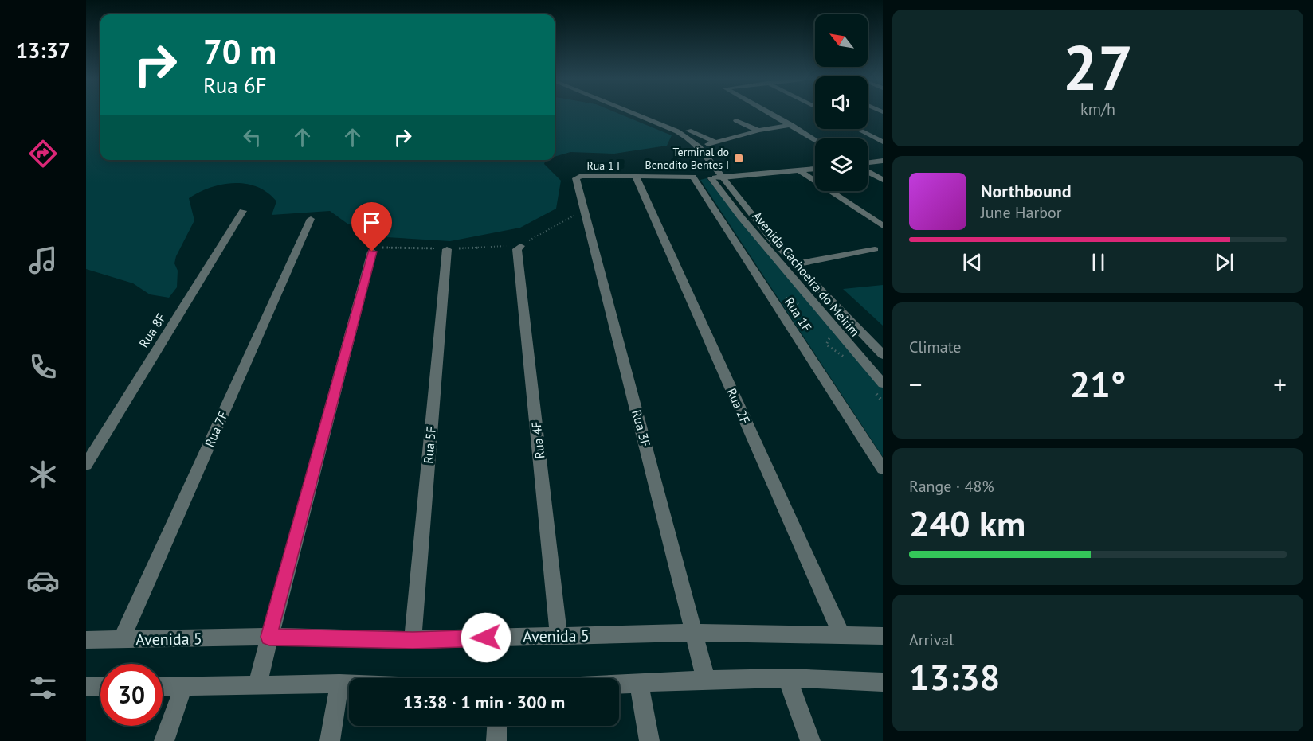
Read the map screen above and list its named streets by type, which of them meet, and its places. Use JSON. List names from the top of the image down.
{
  "streets": {
    "street": [
      "Rua 1 F",
      "Avenida Cachoeira do Meirim",
      "Rua 1F",
      "Rua 8F",
      "Rua 2F",
      "Rua 3F",
      "Rua 7F",
      "Rua 4F",
      "Rua 5F",
      "Avenida 5"
    ]
  },
  "crossings": [
    ["Rua 1 F", "Rua 1F"],
    ["Rua 1 F", "Rua 2F"],
    ["Rua 1 F", "Rua 3F"],
    ["Rua 2F", "Avenida 5"],
    ["Rua 3F", "Avenida 5"],
    ["Rua 7F", "Avenida 5"],
    ["Rua 4F", "Avenida 5"],
    ["Rua 5F", "Avenida 5"]
  ],
  "places": {
    "transit": ["Terminal do Benedito Bentes I"]
  },
  "north": "top left",
  "page": {
    "tabs": "13:37",
    "tile": [
      ["27", "km/h"],
      "Climate",
      ["Range · 48%", "240 km"],
      ["Arrival", "13:38"]
    ],
    "turn": ["70 m", "Rua 6F"],
    "song": ["Northbound", "June Harbor"],
    "heat": ["−", "21°", "+"],
    "limit": "30",
    "trip": "13:38 · 1 min · 300 m"
  }
}
